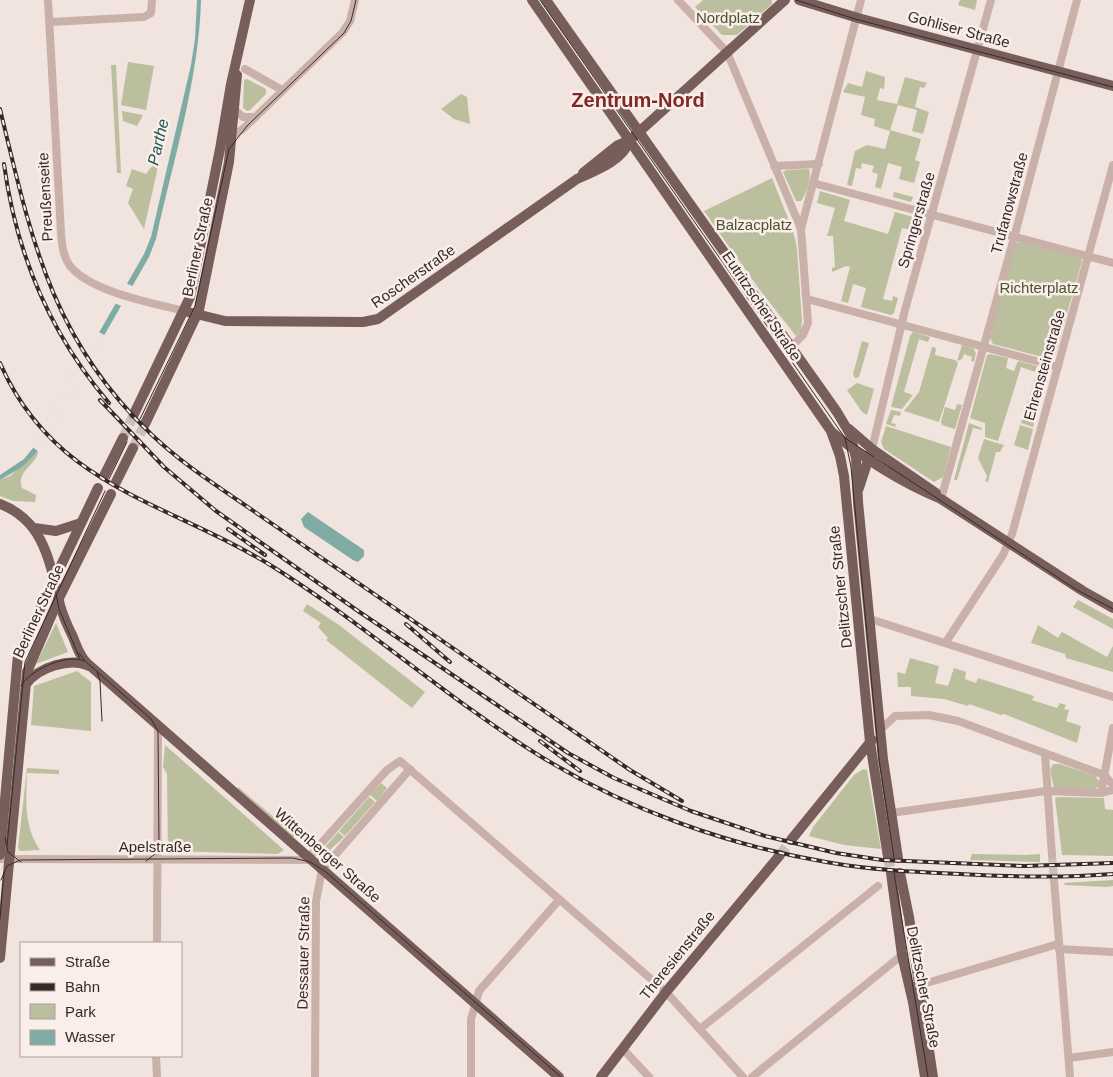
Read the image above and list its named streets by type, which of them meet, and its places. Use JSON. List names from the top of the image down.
{
  "streets": {
    "main road": [
      "Gohliser Straße",
      "Berliner Straße",
      "Roscherstraße",
      "Eutritzscher Straße",
      "Delitzscher Straße",
      "Wittenberger Straße",
      "Theresienstraße"
    ],
    "street": [
      "Preußenseite",
      "Trufanowstraße",
      "Springerstraße",
      "Ehrensteinstraße",
      "Apelstraße",
      "Dessauer Straße"
    ]
  },
  "crossings": [
    ["Gohliser Straße", "Trufanowstraße"],
    ["Gohliser Straße", "Springerstraße"],
    ["Preußenseite", "Berliner Straße"],
    ["Preußenseite", "Roscherstraße"],
    ["Berliner Straße", "Roscherstraße"],
    ["Berliner Straße", "Apelstraße"],
    ["Berliner Straße", "Wittenberger Straße"],
    ["Roscherstraße", "Eutritzscher Straße"],
    ["Eutritzscher Straße", "Delitzscher Straße"],
    ["Apelstraße", "Wittenberger Straße"],
    ["Wittenberger Straße", "Dessauer Straße"]
  ],
  "districts": ["Zentrum-Nord"],
  "water": ["Parthe"],
  "parks": ["Nordplatz", "Balzacplatz", "Richterplatz"],
  "legend": [
    "Straße",
    "Bahn",
    "Park",
    "Wasser"
  ]
}
